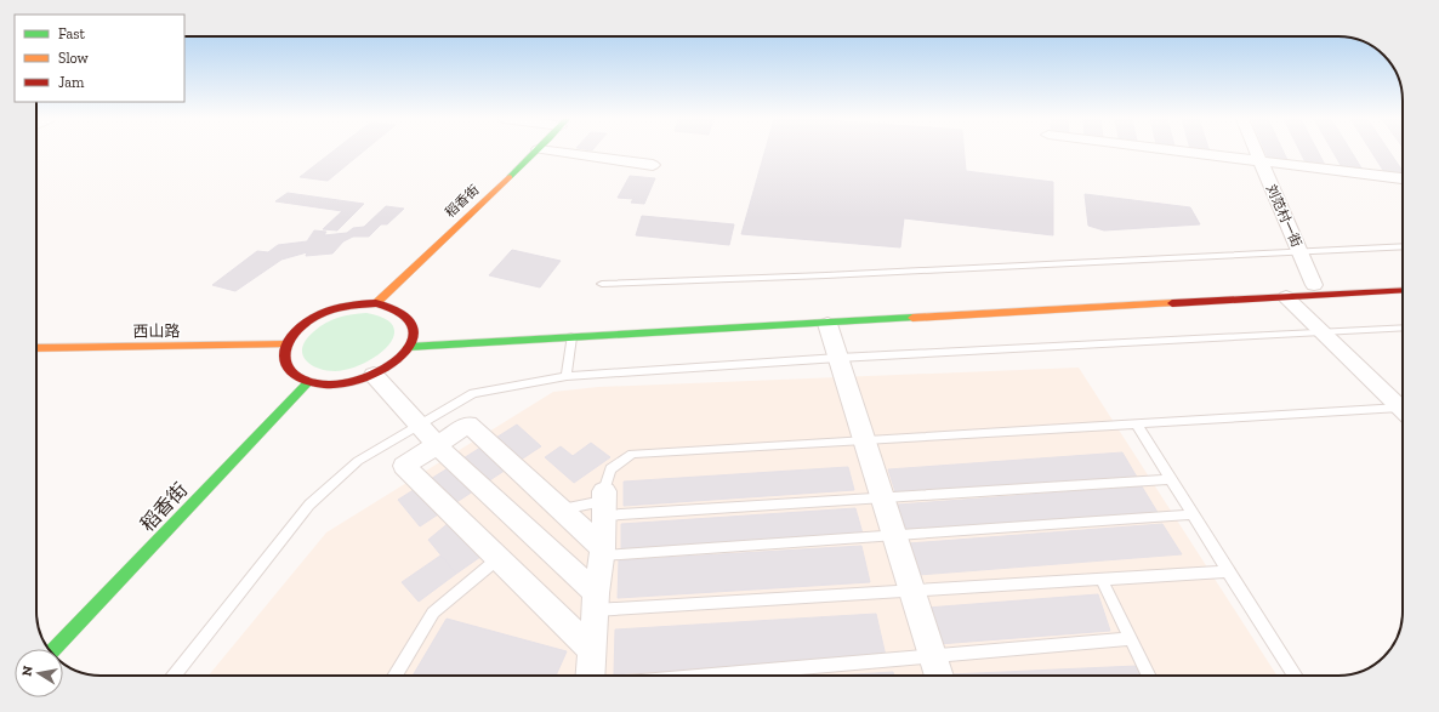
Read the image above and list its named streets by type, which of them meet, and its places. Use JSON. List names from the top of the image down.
{
  "streets": {
    "main road": ["稻香街", "西山路"],
    "street": ["刘范村一街"]
  },
  "legend": ["Fast", "Slow", "Jam"],
  "north": "left"
}
